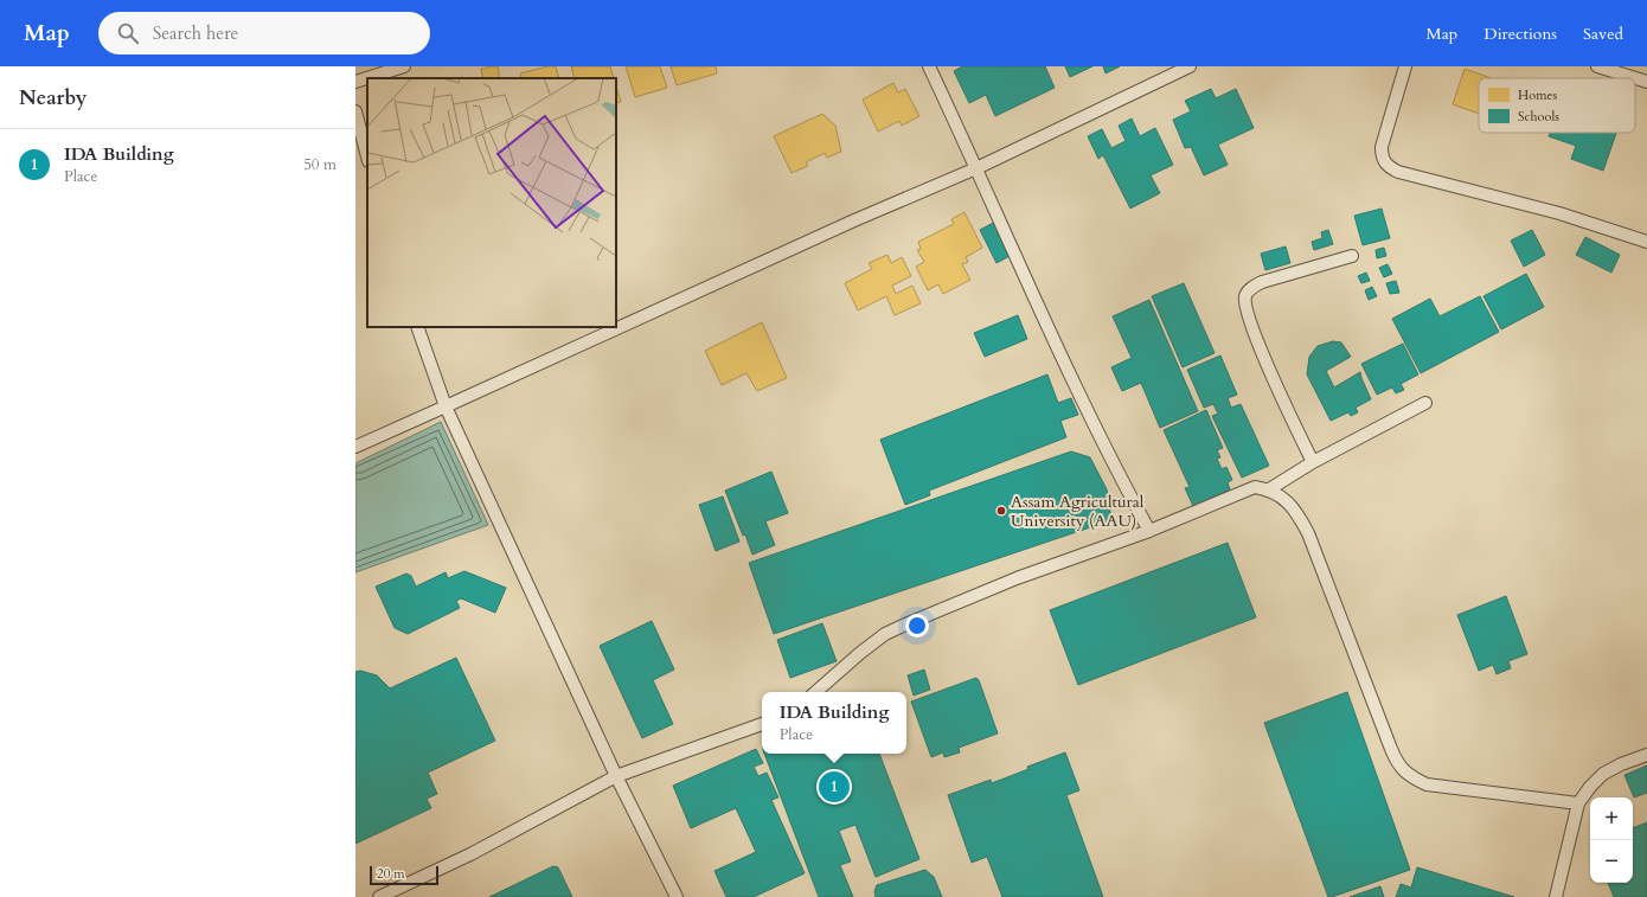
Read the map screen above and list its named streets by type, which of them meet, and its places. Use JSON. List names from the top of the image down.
{
  "places": ["Assam Agricultural University (AAU)"],
  "legend": ["Homes", "Schools"],
  "scale_bar": "20 m",
  "page": {
    "header": "Map",
    "search": "Search here",
    "nav": ["Map", "Directions", "Saved"],
    "heading": "Nearby",
    "list": [
      {
        "mark": "1",
        "name": "IDA Building",
        "note": "Place",
        "value": "50 m"
      }
    ],
    "popup": ["IDA Building", "Place"],
    "pins": "1",
    "map_buttons": ["+", "−"],
    "scale": "20 m"
  }
}
